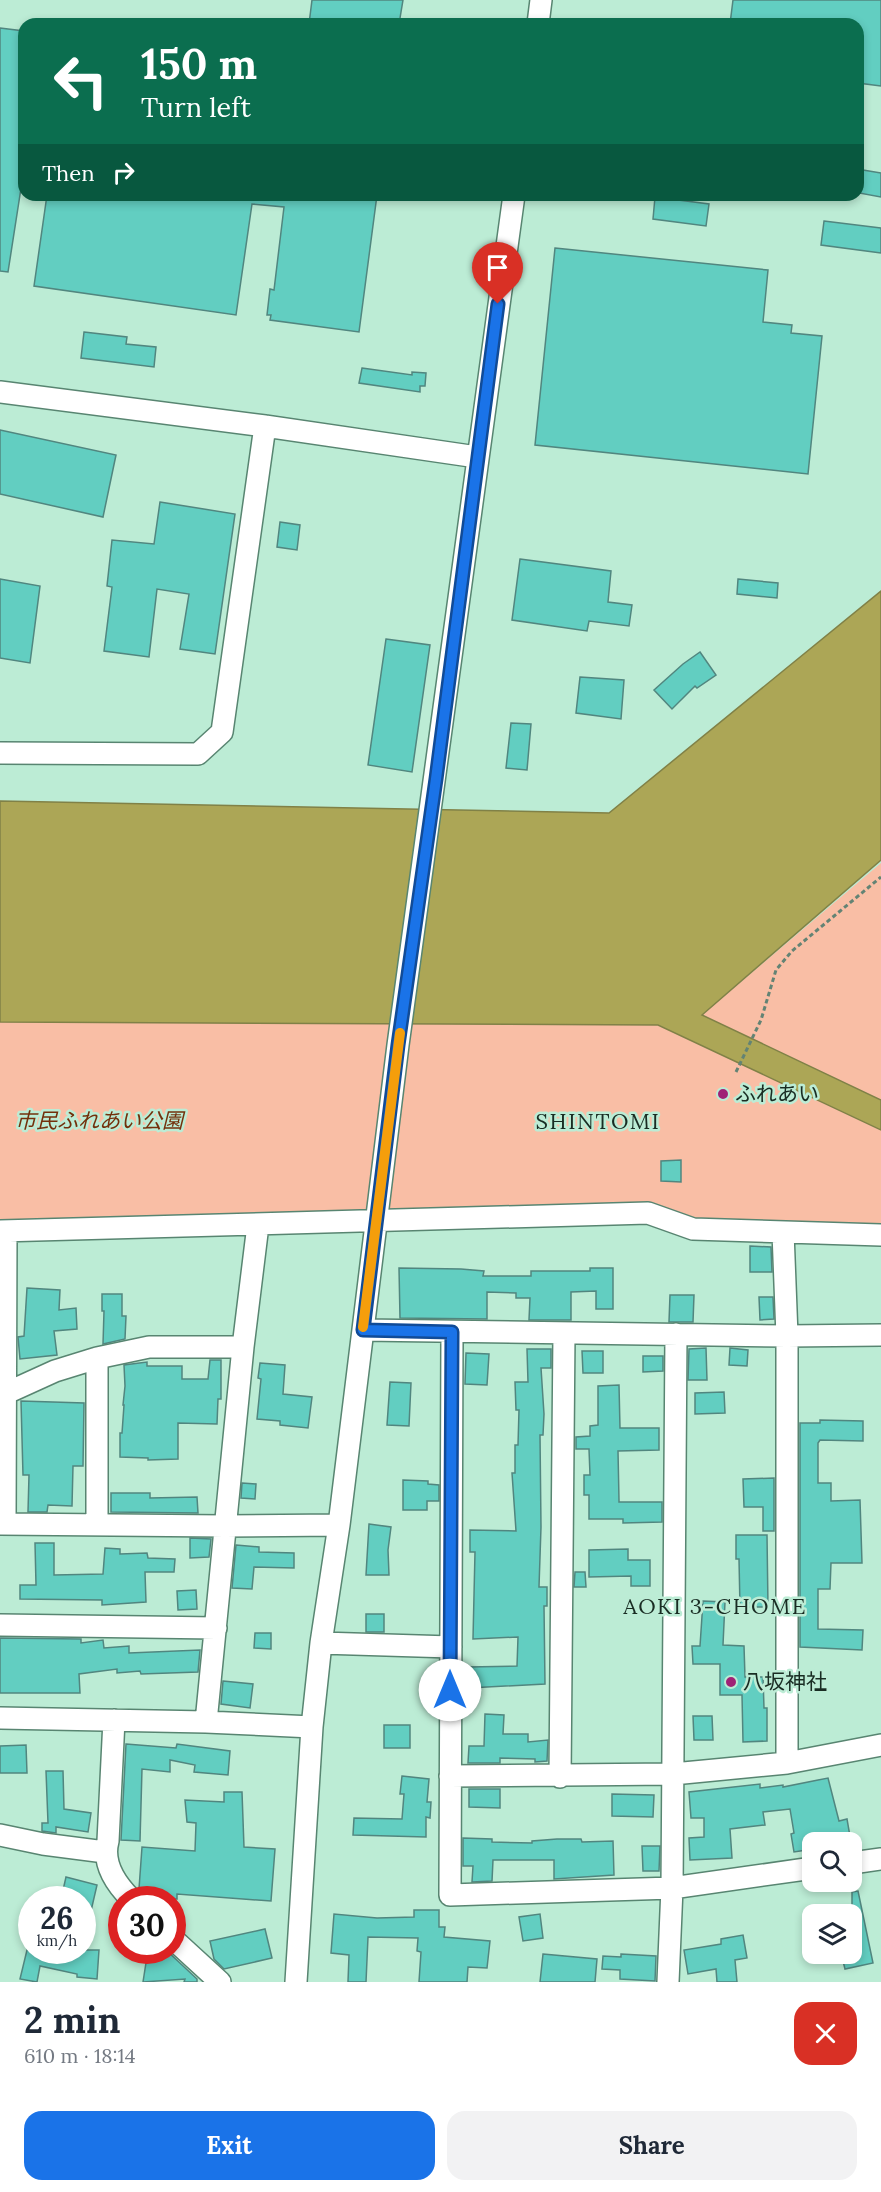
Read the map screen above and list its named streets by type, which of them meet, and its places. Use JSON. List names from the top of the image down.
{
  "districts": ["SHINTOMI", "AOKI 3-CHOME"],
  "parks": ["市民ふれあい公園"],
  "places": ["ふれあい", "八坂神社"],
  "page": {
    "turn": ["150 m", "Turn left"],
    "then": "Then",
    "speed": "26 km/h",
    "limit": "30",
    "heading": ["2 min", "610 m · 18:14"],
    "buttons": ["Exit", "Share"]
  }
}
